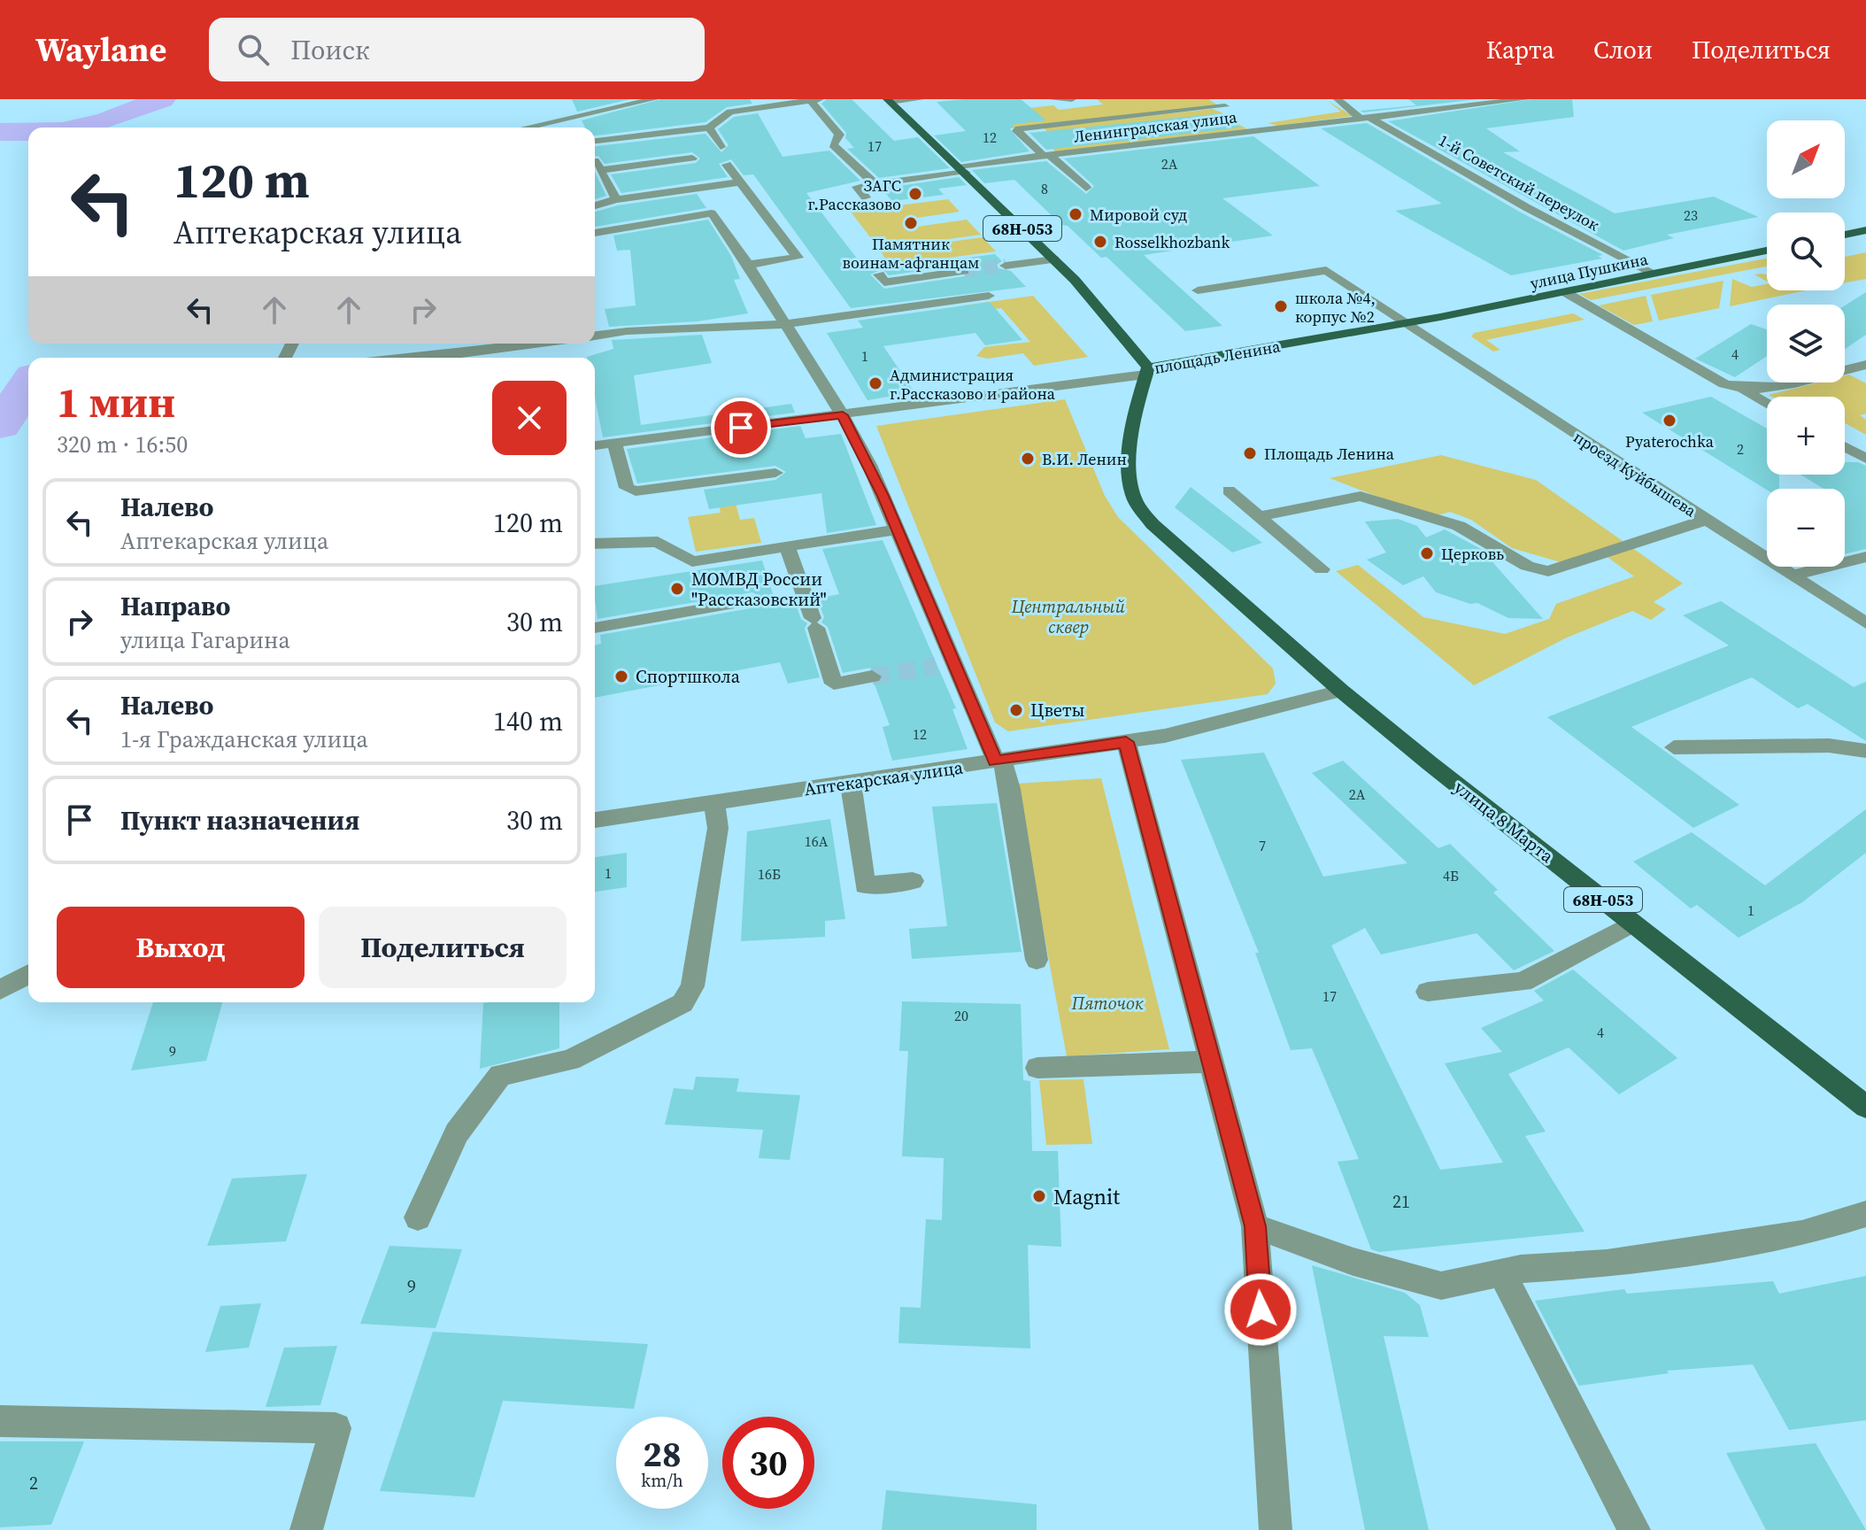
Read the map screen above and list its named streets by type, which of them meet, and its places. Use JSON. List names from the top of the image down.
{
  "streets": {
    "main road": [
      "68Н-053",
      "улица Пушкина",
      "площадь Ленина",
      "улица 8 Марта"
    ],
    "street": [
      "Ленинградская улица",
      "1-й Советский переулок",
      "проезд Куйбышева",
      "Аптекарская улица"
    ]
  },
  "crossings": [
    ["Ленинградская улица", "1-й Советский переулок"],
    ["Ленинградская улица", "68Н-053"],
    ["1-й Советский переулок", "улица Пушкина"],
    ["68Н-053", "площадь Ленина"],
    ["улица Пушкина", "площадь Ленина"],
    ["улица Пушкина", "проезд Куйбышева"],
    ["площадь Ленина", "проезд Куйбышева"],
    ["площадь Ленина", "улица 8 Марта"],
    ["Аптекарская улица", "улица 8 Марта"]
  ],
  "parks": ["Центральный сквер", "Пяточок"],
  "places": [
    "ЗАГС г.Рассказово",
    "Мировой суд",
    "Памятник воинам-афганцам",
    "Rosselkhozbank",
    "школа №4, корпус №2",
    "Администрация г.Рассказово и района",
    "Pyaterochka",
    "Площадь Ленина",
    "В.И. Ленин",
    "Церковь",
    "МОМВД России \"Рассказовский\"",
    "Спортшкола",
    "Цветы",
    "Magnit"
  ],
  "house_numbers": [
    "12",
    "17",
    "2А",
    "8",
    "23",
    "4",
    "1",
    "2",
    "12",
    "2А",
    "16А",
    "7",
    "1",
    "16Б",
    "4Б",
    "1",
    "17",
    "20",
    "4",
    "9",
    "21",
    "9",
    "2"
  ],
  "north": "top right",
  "page": {
    "header": "Waylane",
    "search": "Поиск",
    "nav": ["Карта", "Слои", "Поделиться"],
    "map_buttons": ["+", "−"],
    "turn": ["120 m", "Аптекарская улица"],
    "heading": ["1 мин", "320 m · 16:50"],
    "list": [
      {
        "name": "Налево",
        "note": "Аптекарская улица",
        "value": "120 m"
      },
      {
        "name": "Направо",
        "note": "улица Гагарина",
        "value": "30 m"
      },
      {
        "name": "Налево",
        "note": "1-я Гражданская улица",
        "value": "140 m"
      },
      {
        "name": "Пункт назначения",
        "value": "30 m"
      }
    ],
    "buttons": ["Выход", "Поделиться"],
    "speed": "28 km/h",
    "limit": "30"
  }
}
